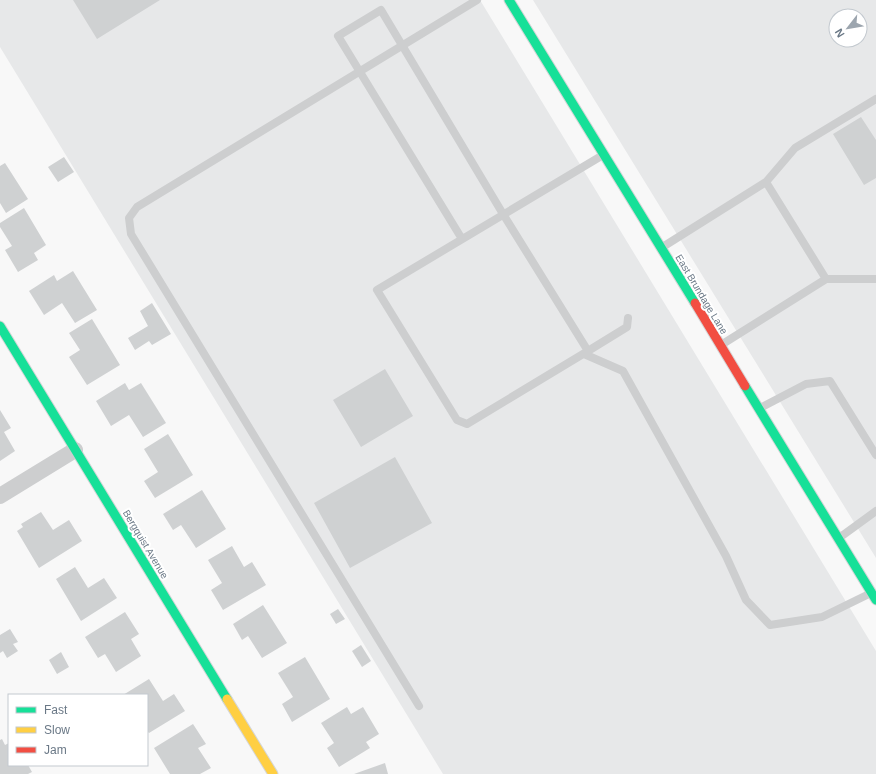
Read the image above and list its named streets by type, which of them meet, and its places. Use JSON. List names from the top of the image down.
{
  "streets": {
    "main road": ["East Brundage Lane", "Bergquist Avenue"]
  },
  "legend": ["Fast", "Slow", "Jam"],
  "north": "bottom left"
}
